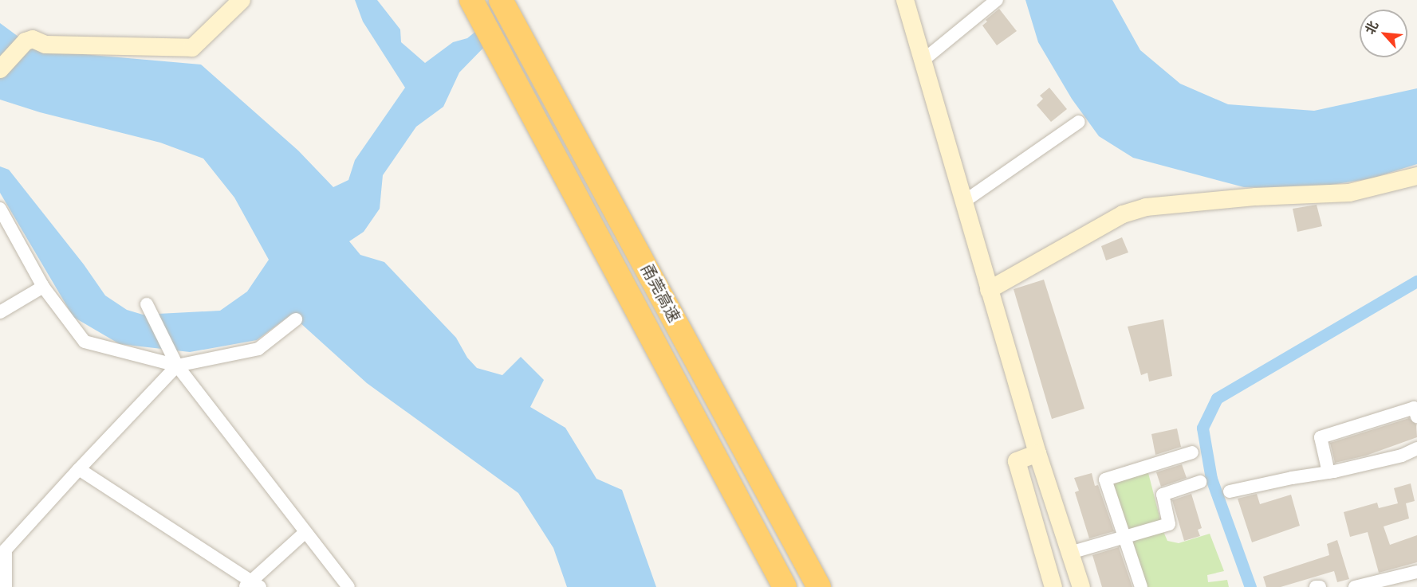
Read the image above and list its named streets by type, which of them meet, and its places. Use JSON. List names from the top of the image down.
{
  "streets": {
    "highway": ["甬莞高速"]
  },
  "north": "top left"
}
